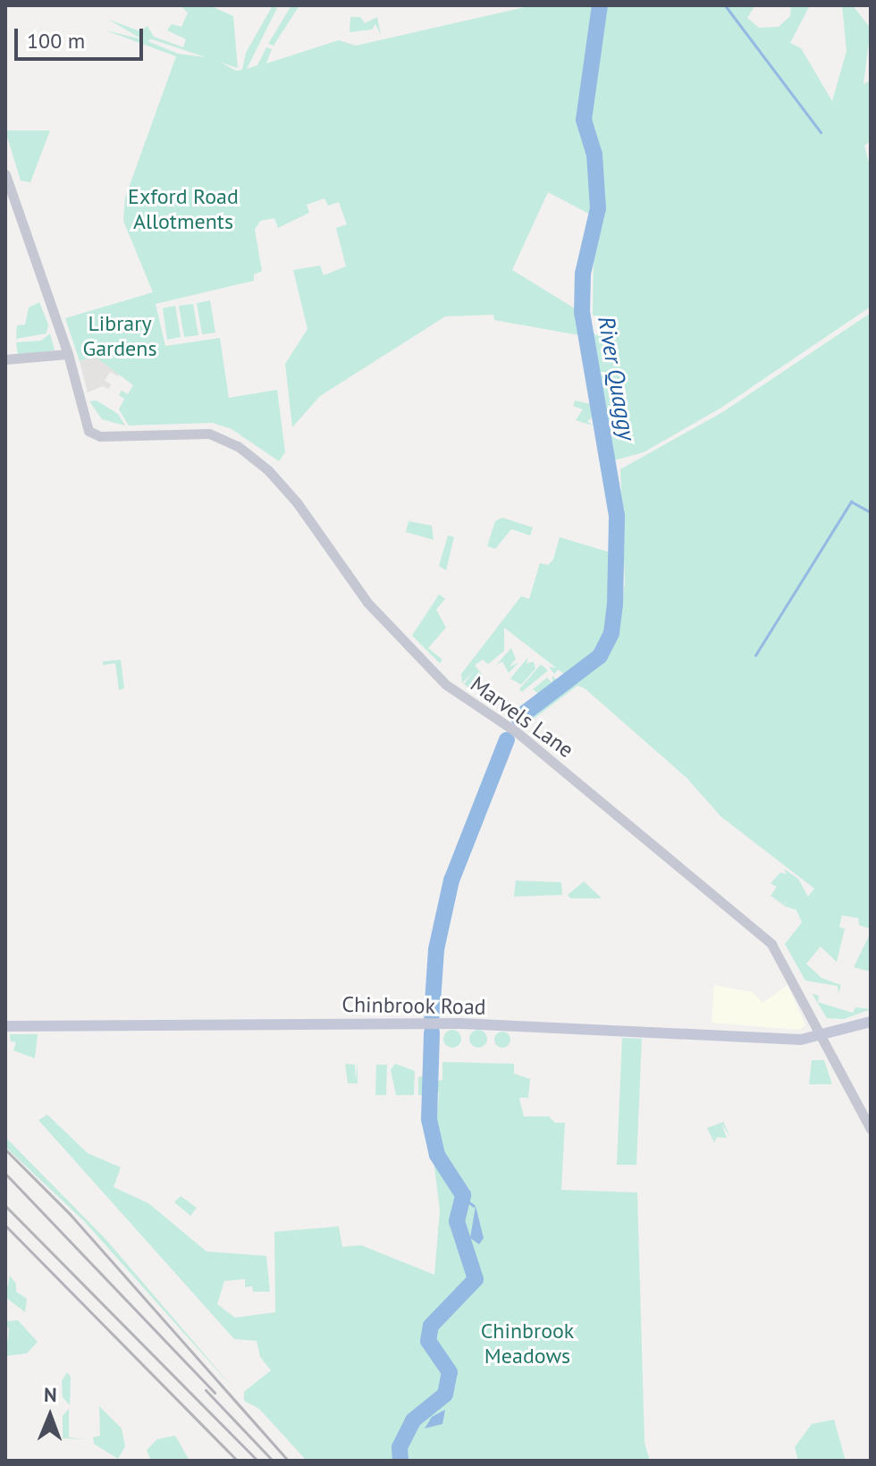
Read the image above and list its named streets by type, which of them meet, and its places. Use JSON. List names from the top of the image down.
{
  "streets": {
    "main road": ["Chinbrook Road"],
    "street": ["Marvels Lane"]
  },
  "crossings": [
    ["Marvels Lane", "Chinbrook Road"]
  ],
  "water": ["River Quaggy"],
  "parks": ["Exford Road Allotments", "Library Gardens", "Chinbrook Meadows"],
  "scale_bar": "100 m",
  "north": "top"
}
